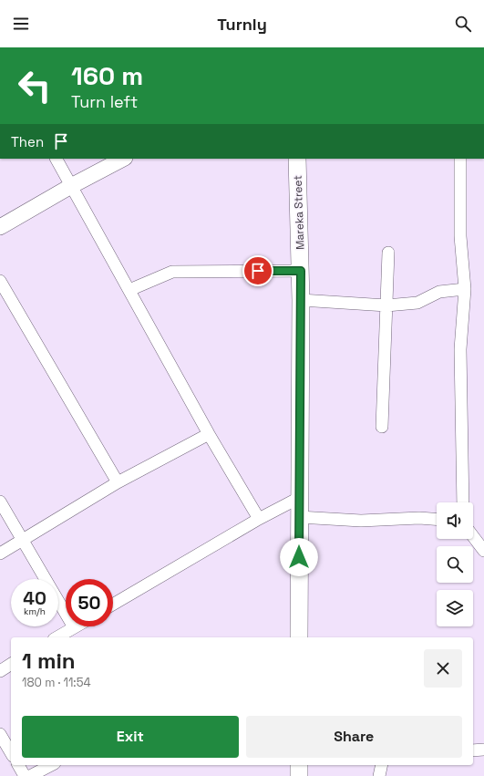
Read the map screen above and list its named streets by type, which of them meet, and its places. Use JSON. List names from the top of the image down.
{
  "streets": {
    "main road": ["Mareka Street"]
  },
  "page": {
    "header": "Turnly",
    "turn": ["160 m", "Turn left"],
    "then": "Then",
    "speed": "40 km/h",
    "limit": "50",
    "heading": ["1 min", "180 m · 11:54"],
    "buttons": ["Exit", "Share"]
  }
}
